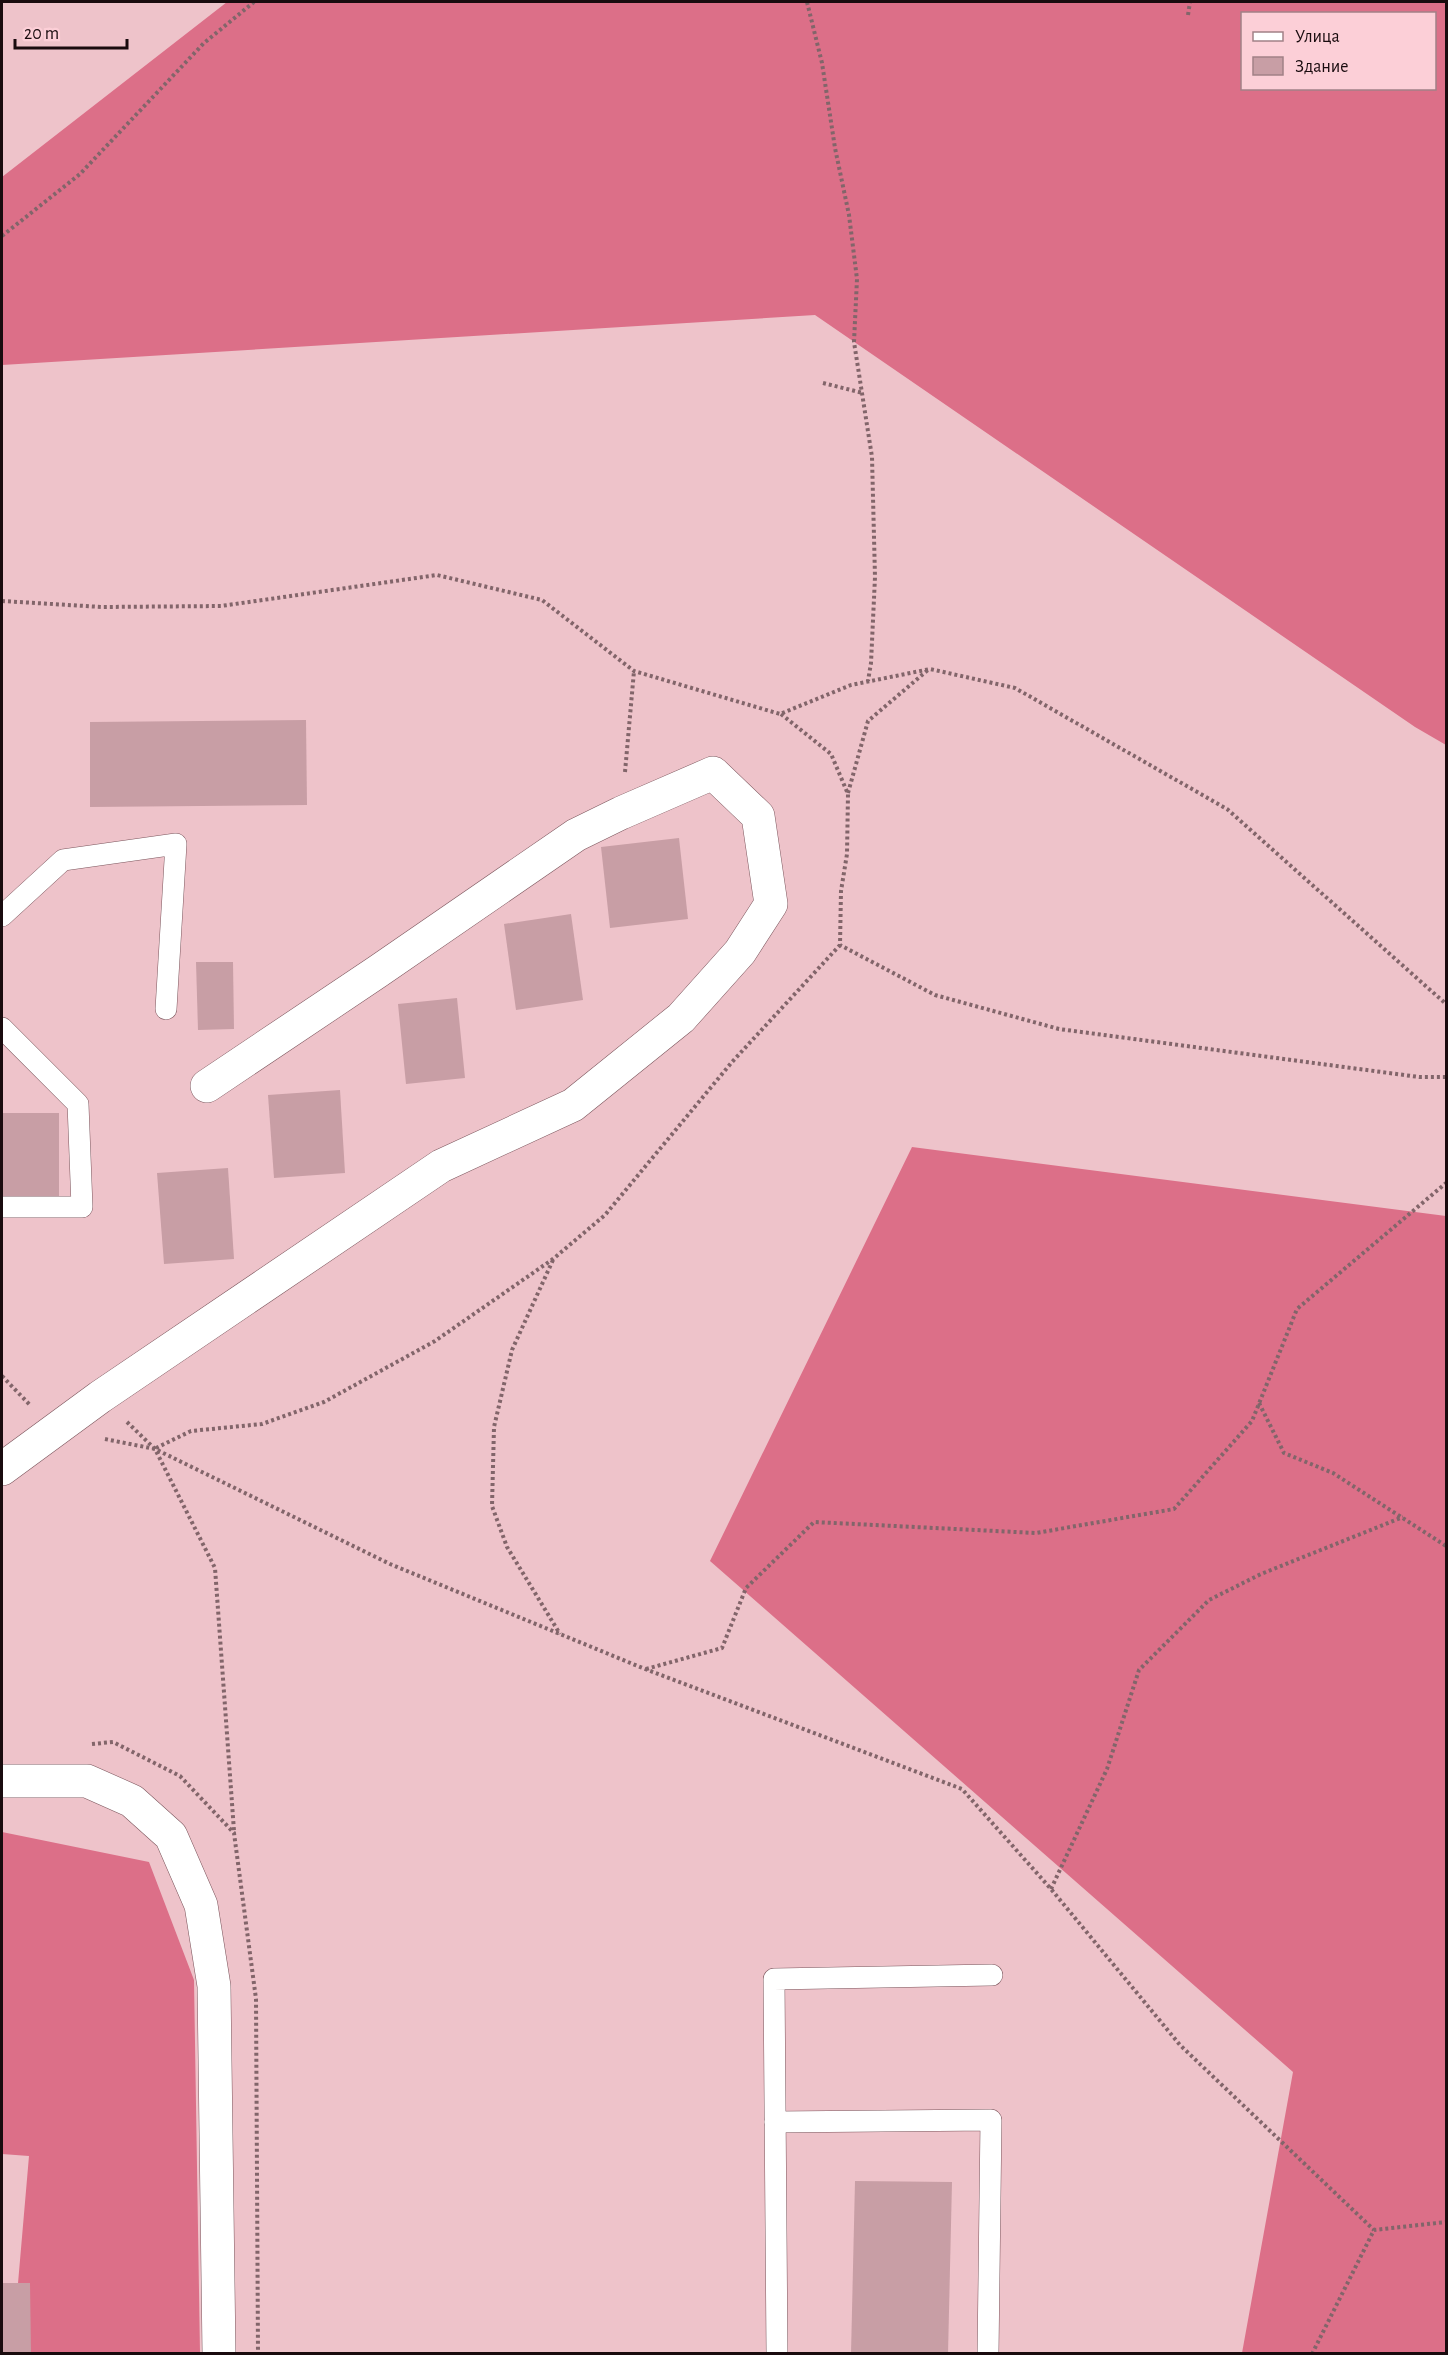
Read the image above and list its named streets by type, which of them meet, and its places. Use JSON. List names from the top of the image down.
{
  "legend": ["Улица", "Здание"],
  "scale_bar": "20 m"
}
